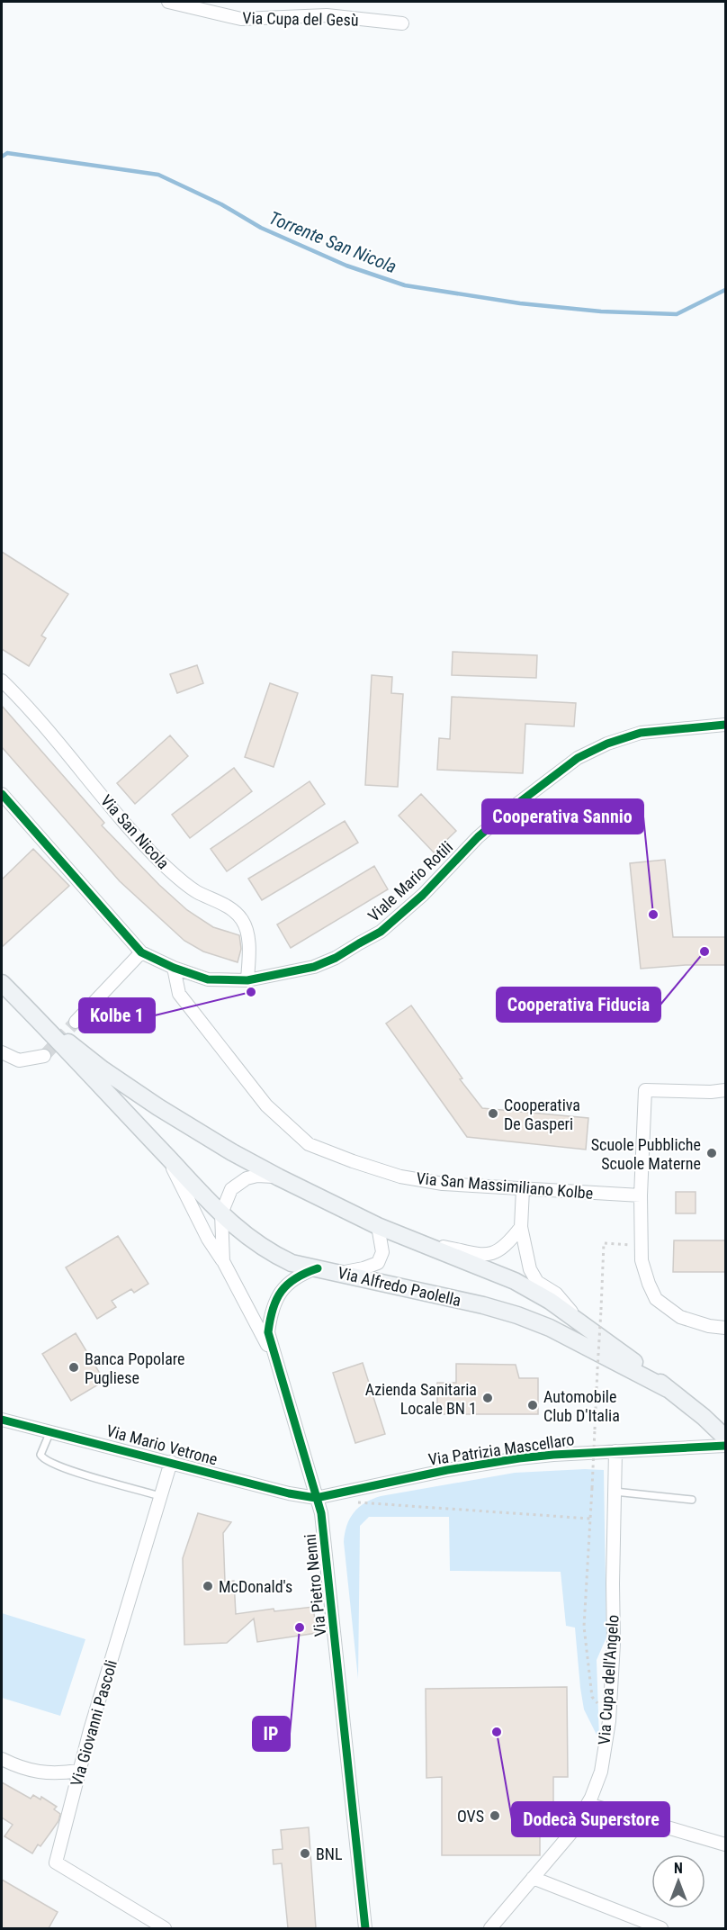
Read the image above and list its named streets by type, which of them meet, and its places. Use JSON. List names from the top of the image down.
{
  "streets": {
    "main road": ["Via Alfredo Paolella"],
    "street": [
      "Via Cupa del Gesù",
      "Via San Nicola",
      "Viale Mario Rotili",
      "Via San Massimiliano Kolbe",
      "Via Mario Vetrone",
      "Via Patrizia Mascellaro",
      "Via Pietro Nenni",
      "Via Cupa dell'Angelo",
      "Via Giovanni Pascoli"
    ]
  },
  "crossings": [
    ["Via San Nicola", "Viale Mario Rotili"],
    ["Viale Mario Rotili", "Via San Massimiliano Kolbe"],
    ["Via Alfredo Paolella", "Via Pietro Nenni"],
    ["Via Mario Vetrone", "Via Patrizia Mascellaro"],
    ["Via Mario Vetrone", "Via Pietro Nenni"],
    ["Via Mario Vetrone", "Via Giovanni Pascoli"],
    ["Via Patrizia Mascellaro", "Via Pietro Nenni"],
    ["Via Patrizia Mascellaro", "Via Cupa dell'Angelo"]
  ],
  "water": ["Torrente San Nicola"],
  "places": [
    "Cooperativa Sannio",
    "Cooperativa Fiducia",
    "Kolbe 1",
    "Cooperativa De Gasperi",
    "Scuole Pubbliche Scuole Materne",
    "Banca Popolare Pugliese",
    "Azienda Sanitaria Locale BN 1",
    "Automobile Club D'Italia",
    "McDonald's",
    "IP",
    "Dodecà Superstore",
    "OVS",
    "BNL"
  ],
  "north": "top"
}
